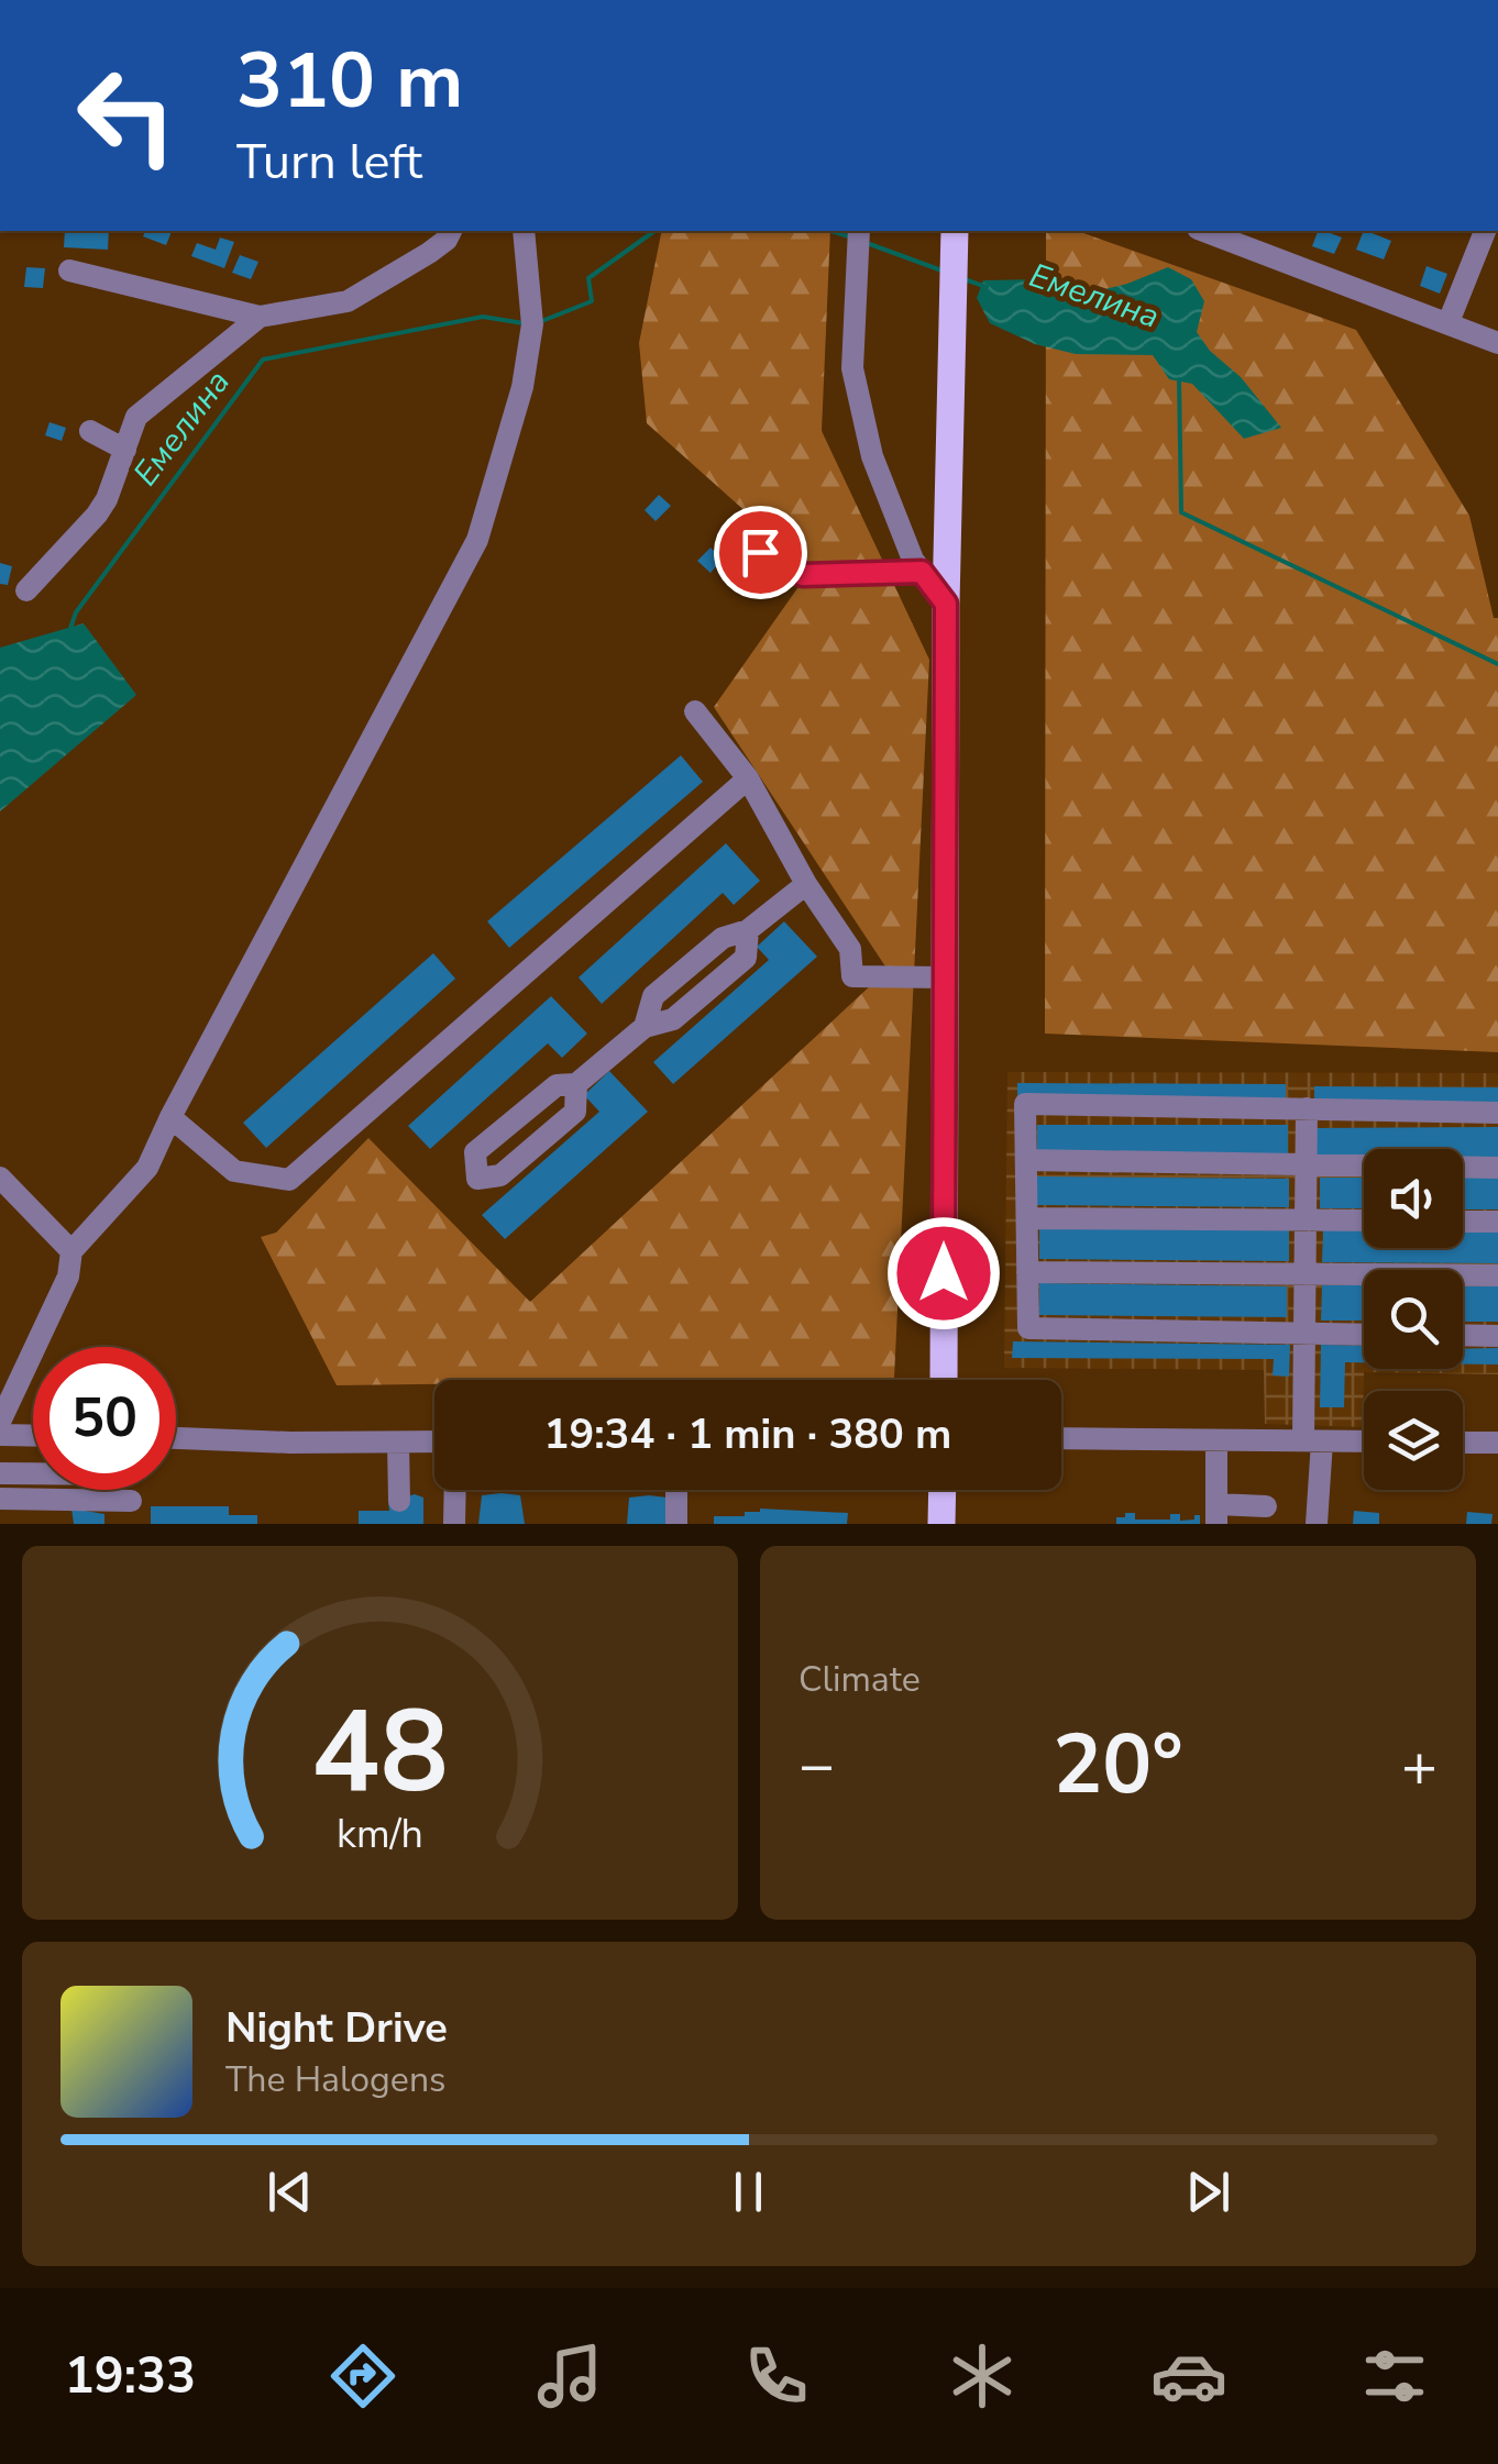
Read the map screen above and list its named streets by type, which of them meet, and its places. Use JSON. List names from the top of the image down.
{
  "water": ["Емелина"],
  "page": {
    "turn": ["310 m", "Turn left"],
    "limit": "50",
    "trip": "19:34 · 1 min · 380 m",
    "tile": "Climate",
    "heat": ["−", "20°", "+"],
    "song": ["Night Drive", "The Halogens"],
    "tabs": "19:33",
    "gauge": ["48", "km/h"]
  }
}
